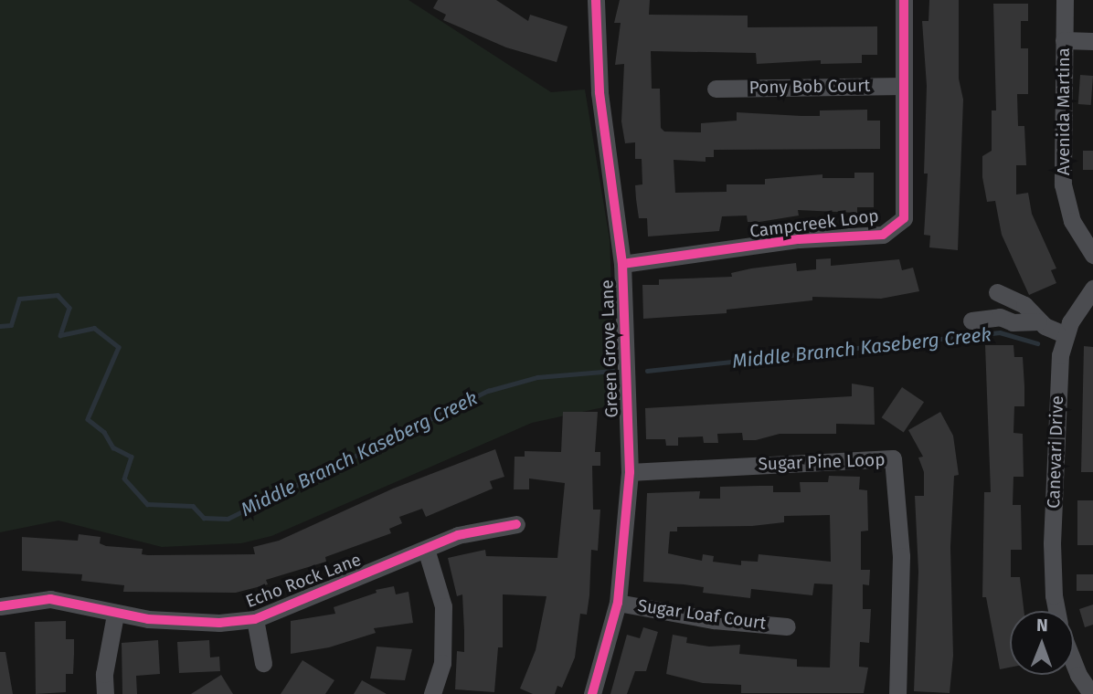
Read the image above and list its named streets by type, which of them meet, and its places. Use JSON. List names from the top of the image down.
{
  "streets": {
    "street": [
      "Pony Bob Court",
      "Avenida Martina",
      "Campcreek Loop",
      "Green Grove Lane",
      "Canevari Drive",
      "Sugar Pine Loop",
      "Echo Rock Lane",
      "Sugar Loaf Court"
    ]
  },
  "crossings": [
    ["Pony Bob Court", "Campcreek Loop"],
    ["Campcreek Loop", "Green Grove Lane"],
    ["Green Grove Lane", "Sugar Pine Loop"],
    ["Green Grove Lane", "Sugar Loaf Court"]
  ],
  "water": ["Middle Branch Kaseberg Creek"],
  "north": "top"
}
